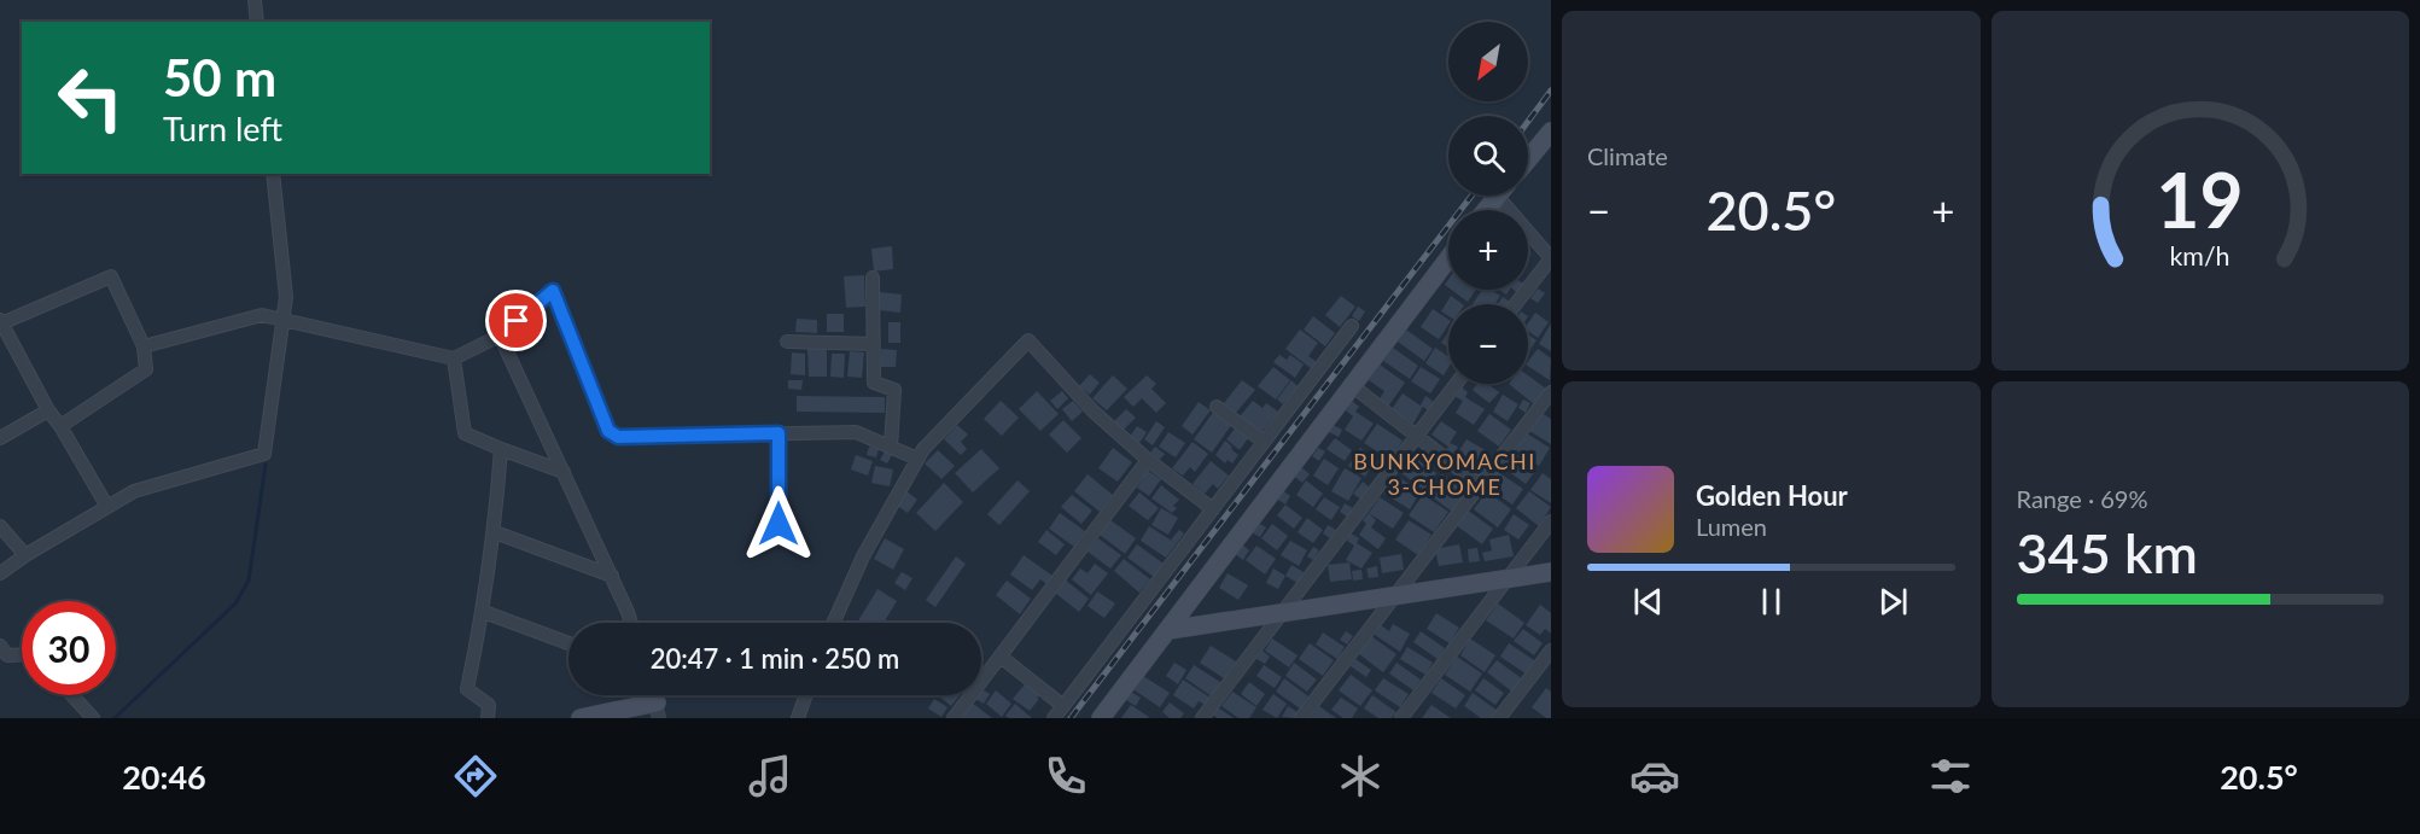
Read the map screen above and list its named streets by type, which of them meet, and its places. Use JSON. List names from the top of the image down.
{
  "districts": ["BUNKYOMACHI 3-CHOME"],
  "north": "bottom left",
  "page": {
    "tile": [
      "Climate",
      ["Range · 69%", "345 km"]
    ],
    "map_buttons": ["+", "−"],
    "turn": ["50 m", "Turn left"],
    "heat": ["−", "20.5°", "+"],
    "song": ["Golden Hour", "Lumen"],
    "limit": "30",
    "trip": "20:47 · 1 min · 250 m",
    "tabs": ["20:46", "20.5°"],
    "gauge": ["19", "km/h"]
  }
}
